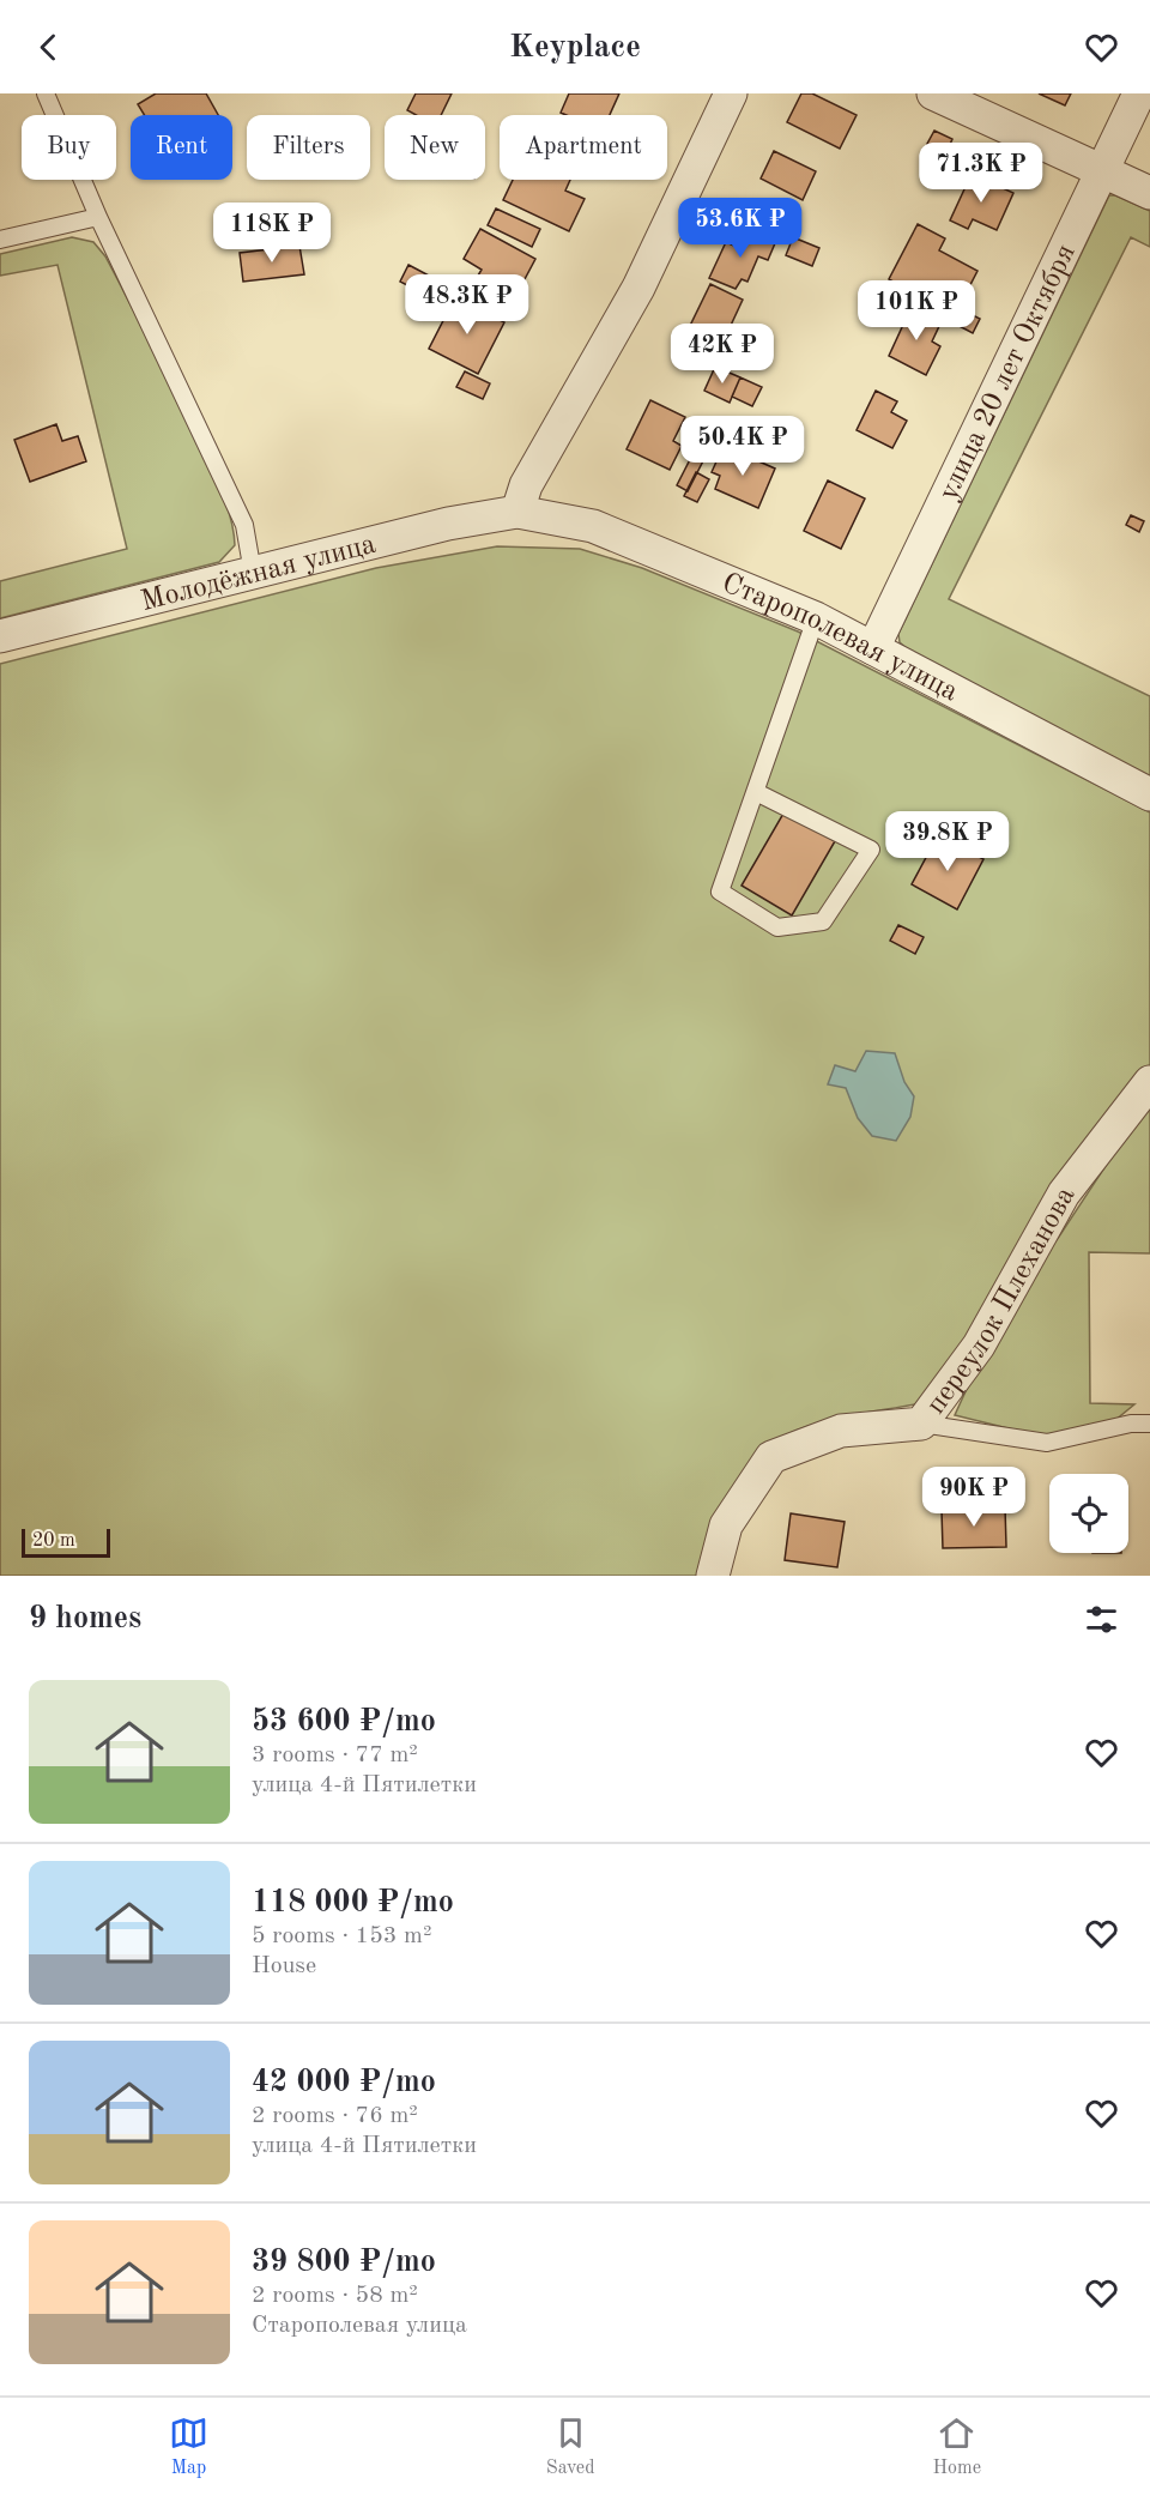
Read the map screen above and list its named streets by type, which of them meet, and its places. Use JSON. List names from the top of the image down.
{
  "streets": {
    "street": [
      "улица 20 лет Октября",
      "Молодёжная улица",
      "Старополевая улица",
      "переулок Плеханова"
    ]
  },
  "crossings": [
    ["улица 20 лет Октября", "Старополевая улица"],
    ["Молодёжная улица", "Старополевая улица"]
  ],
  "scale_bar": "20 m",
  "page": {
    "header": "Keyplace",
    "chip": [
      "Buy",
      "Rent",
      "Filters",
      "New",
      "Apartment"
    ],
    "price": [
      "71.3K ₽",
      "53.6K ₽",
      "118K ₽",
      "48.3K ₽",
      "101K ₽",
      "42K ₽",
      "50.4K ₽",
      "39.8K ₽",
      "90K ₽"
    ],
    "scale": "20 m",
    "heading": "9 homes",
    "list": [
      {
        "name": "53 600 ₽/mo",
        "note": "3 rooms · 77 m² · улица 4-й Пятилетки"
      },
      {
        "name": "118 000 ₽/mo",
        "note": "5 rooms · 153 m² · House"
      },
      {
        "name": "42 000 ₽/mo",
        "note": "2 rooms · 76 m² · улица 4-й Пятилетки"
      },
      {
        "name": "39 800 ₽/mo",
        "note": "2 rooms · 58 m² · Старополевая улица"
      }
    ],
    "tabs": ["Map", "Saved", "Home"]
  }
}
